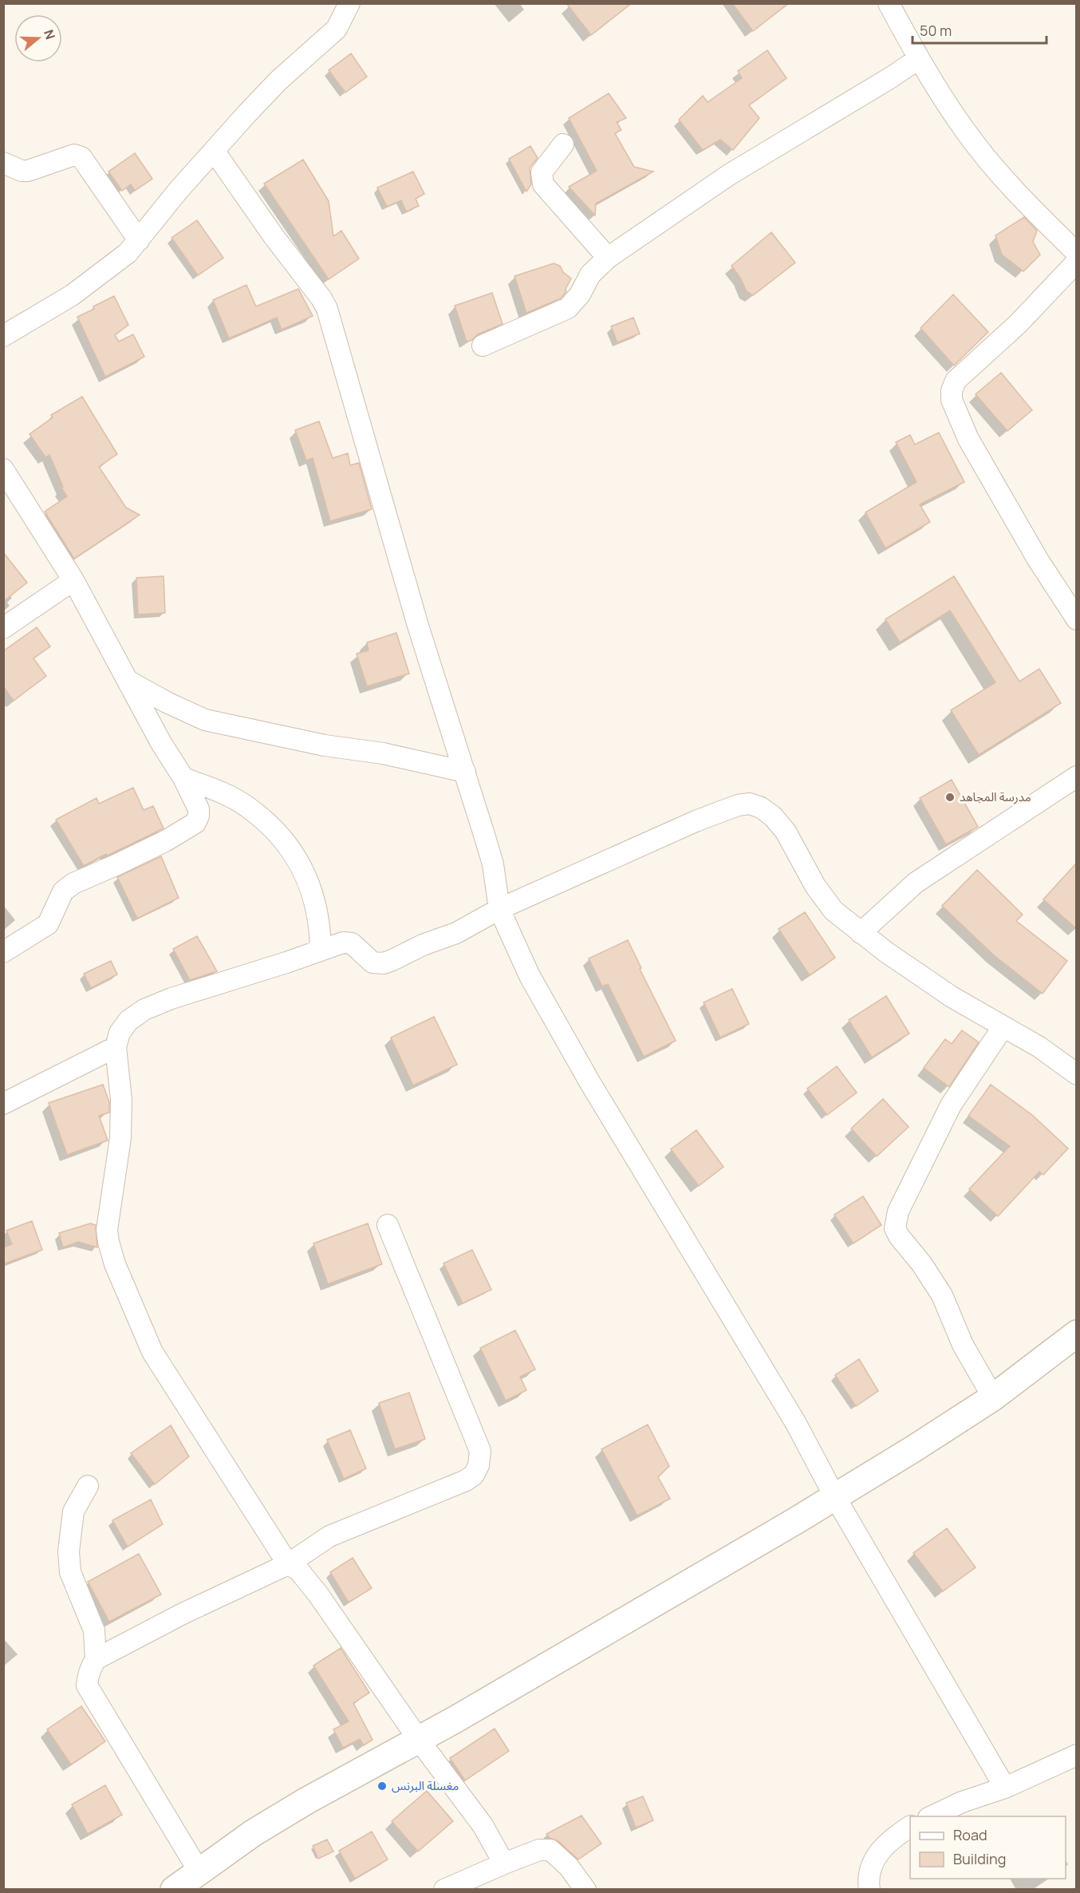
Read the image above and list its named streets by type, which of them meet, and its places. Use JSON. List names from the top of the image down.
{
  "places": ["مدرسة المجاهد", "مغسلة البرنس"],
  "legend": ["Road", "Building"],
  "scale_bar": "50 m",
  "north": "right"
}
